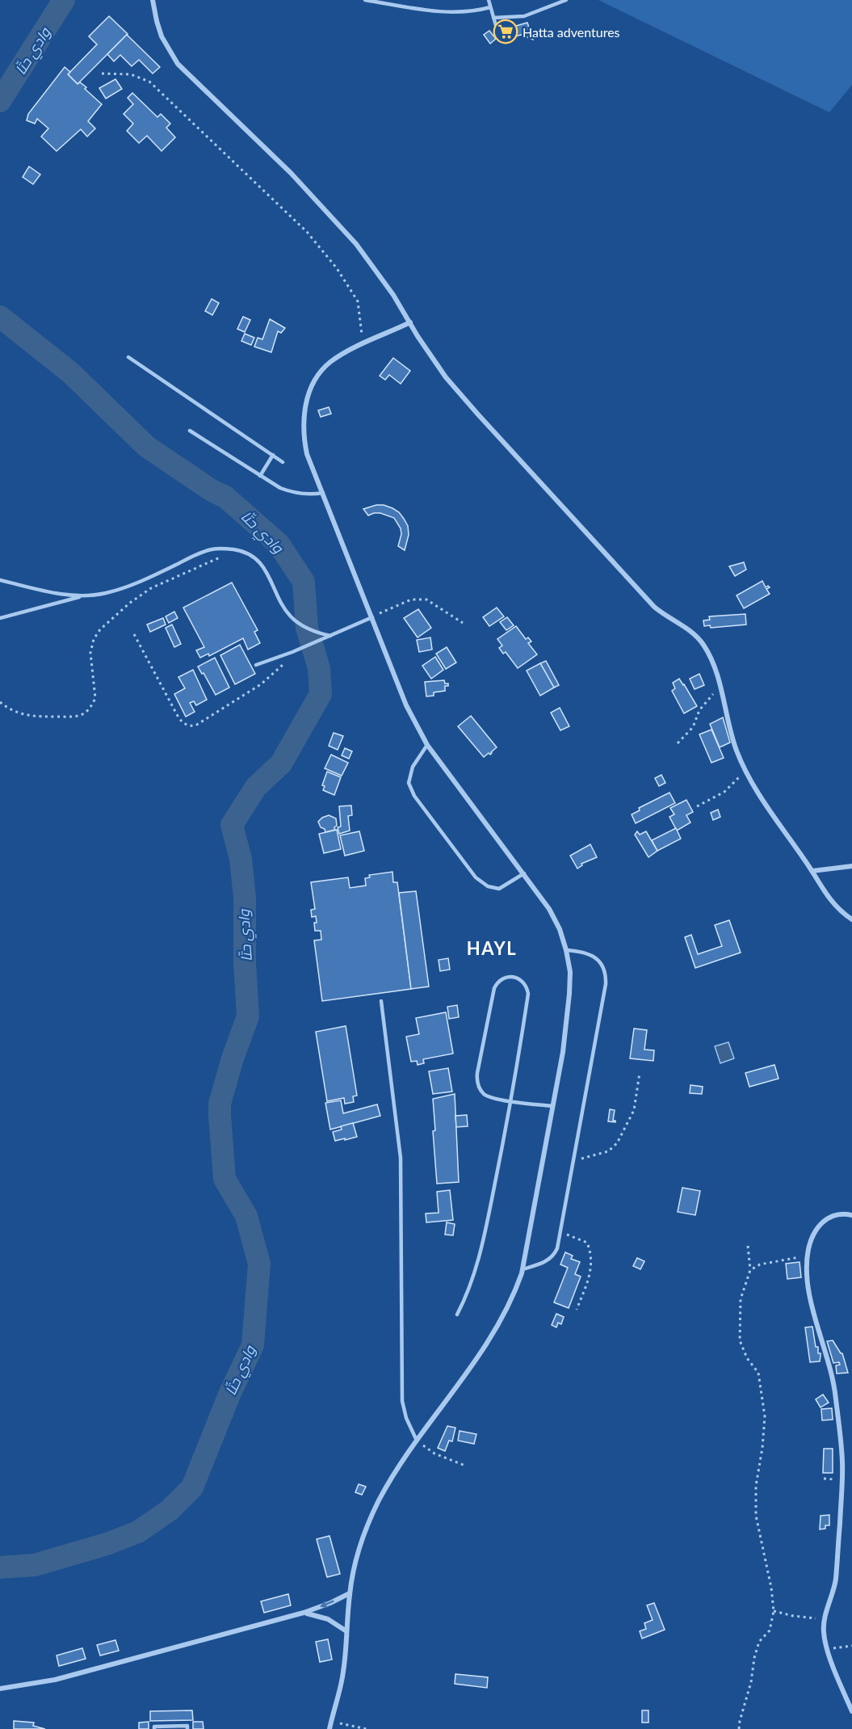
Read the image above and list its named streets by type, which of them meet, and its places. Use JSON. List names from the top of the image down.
{
  "districts": ["HAYL"],
  "water": ["وادي حتّا"],
  "places": {
    "supermarket": ["Hatta adventures"]
  }
}
